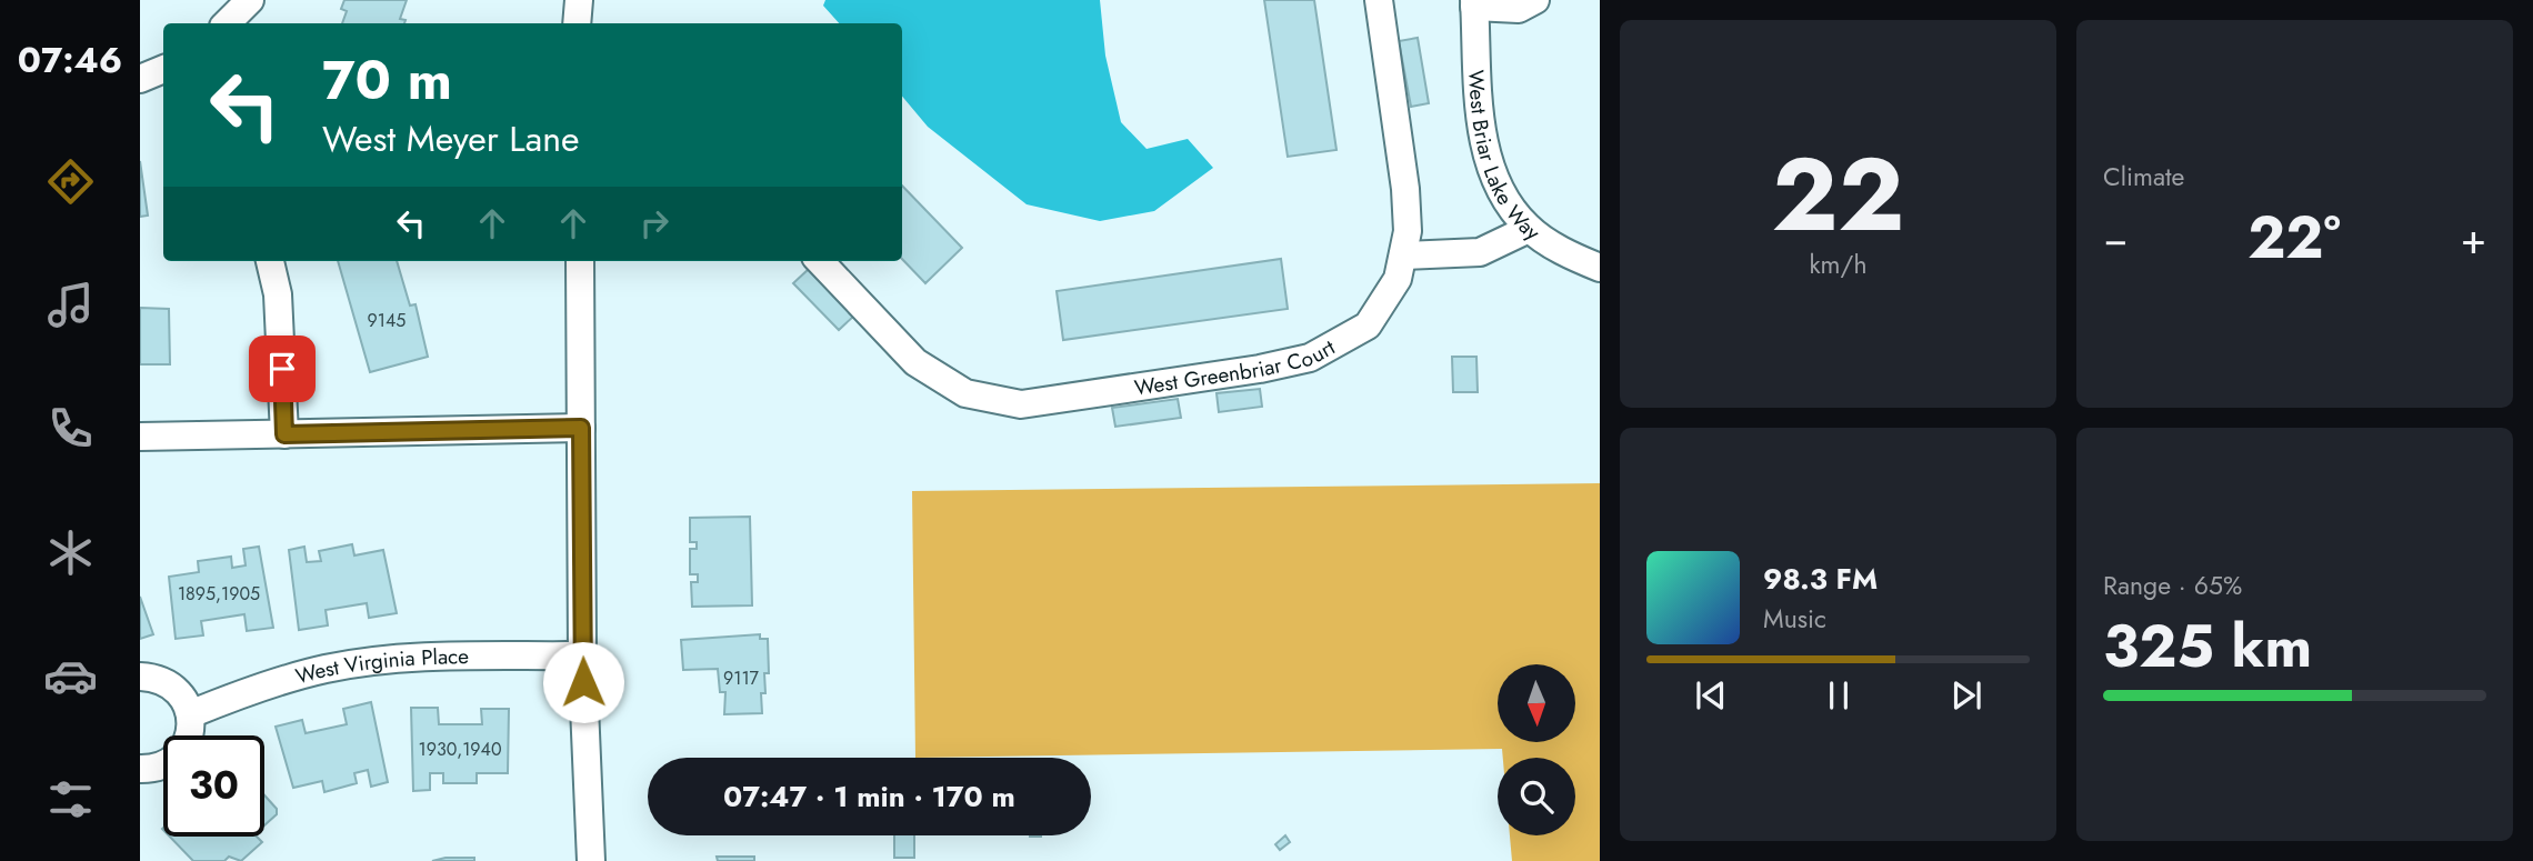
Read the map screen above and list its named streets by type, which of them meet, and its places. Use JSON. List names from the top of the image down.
{
  "streets": {
    "street": ["West Briar Lake Way", "West Greenbriar Court", "West Virginia Place"]
  },
  "house_numbers": [
    "9145",
    "1895,1905",
    "9117",
    "1930,1940"
  ],
  "north": "bottom",
  "page": {
    "tabs": "07:46",
    "tile": [
      ["22", "km/h"],
      "Climate",
      ["Range · 65%", "325 km"]
    ],
    "turn": ["70 m", "West Meyer Lane"],
    "heat": ["−", "22°", "+"],
    "song": ["98.3 FM", "Music"],
    "limit": "30",
    "trip": "07:47 · 1 min · 170 m"
  }
}
